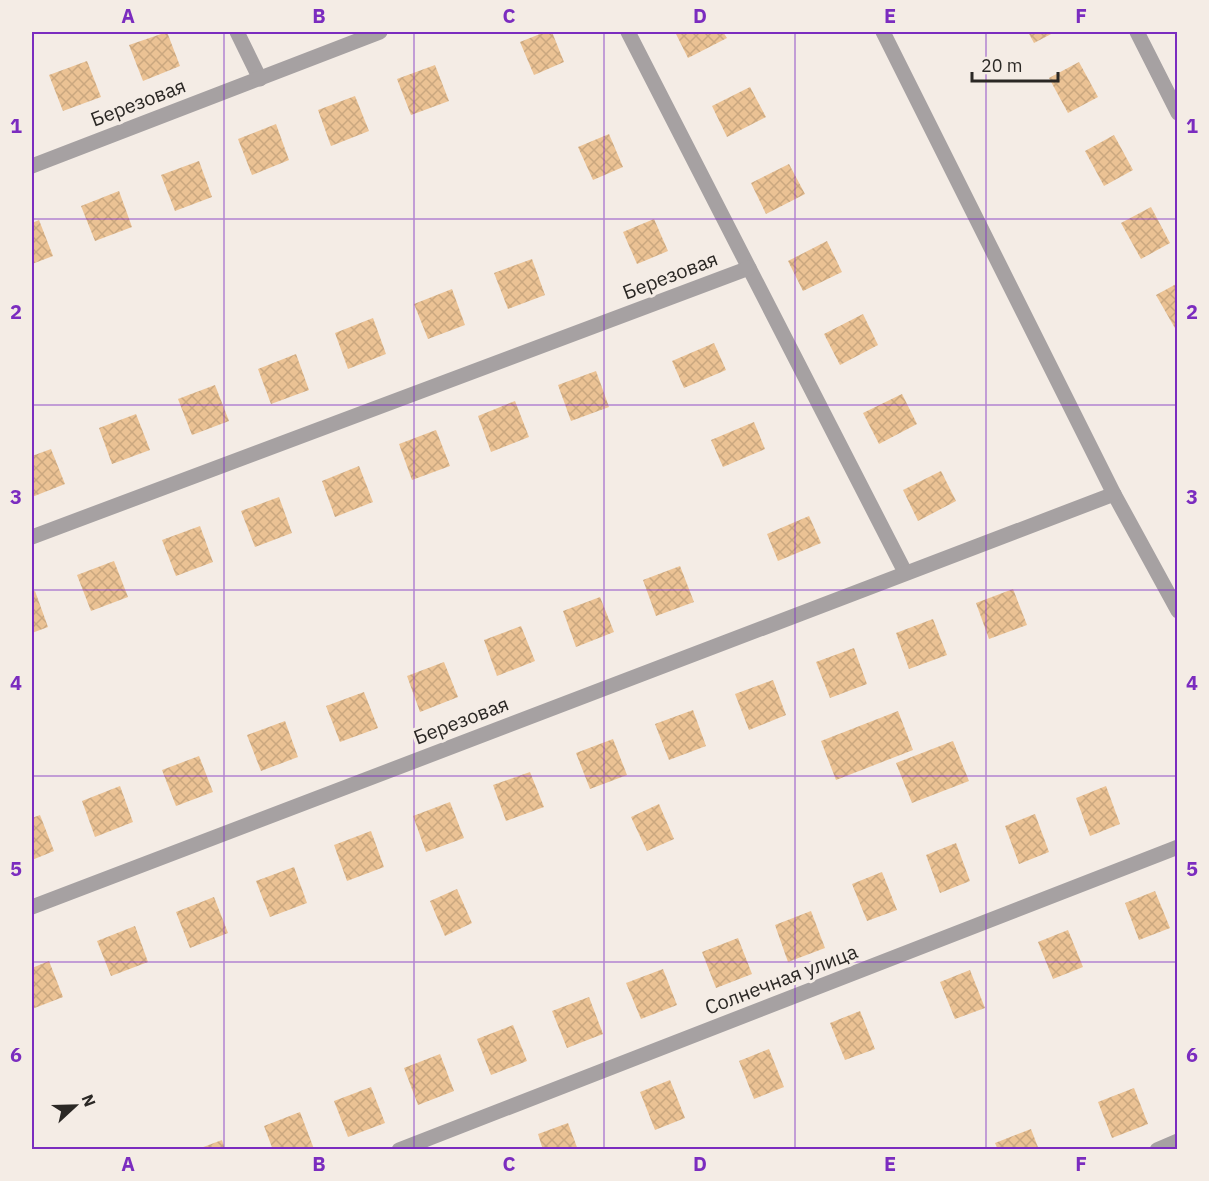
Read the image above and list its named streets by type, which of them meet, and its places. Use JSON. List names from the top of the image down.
{
  "streets": {
    "street": ["Березовая", "Солнечная улица"]
  },
  "scale_bar": "20 m",
  "north": "right",
  "grid": {
    "columns": [
      "A",
      "B",
      "C",
      "D",
      "E",
      "F"
    ],
    "rows": [
      "1",
      "2",
      "3",
      "4",
      "5",
      "6"
    ]
  }
}
